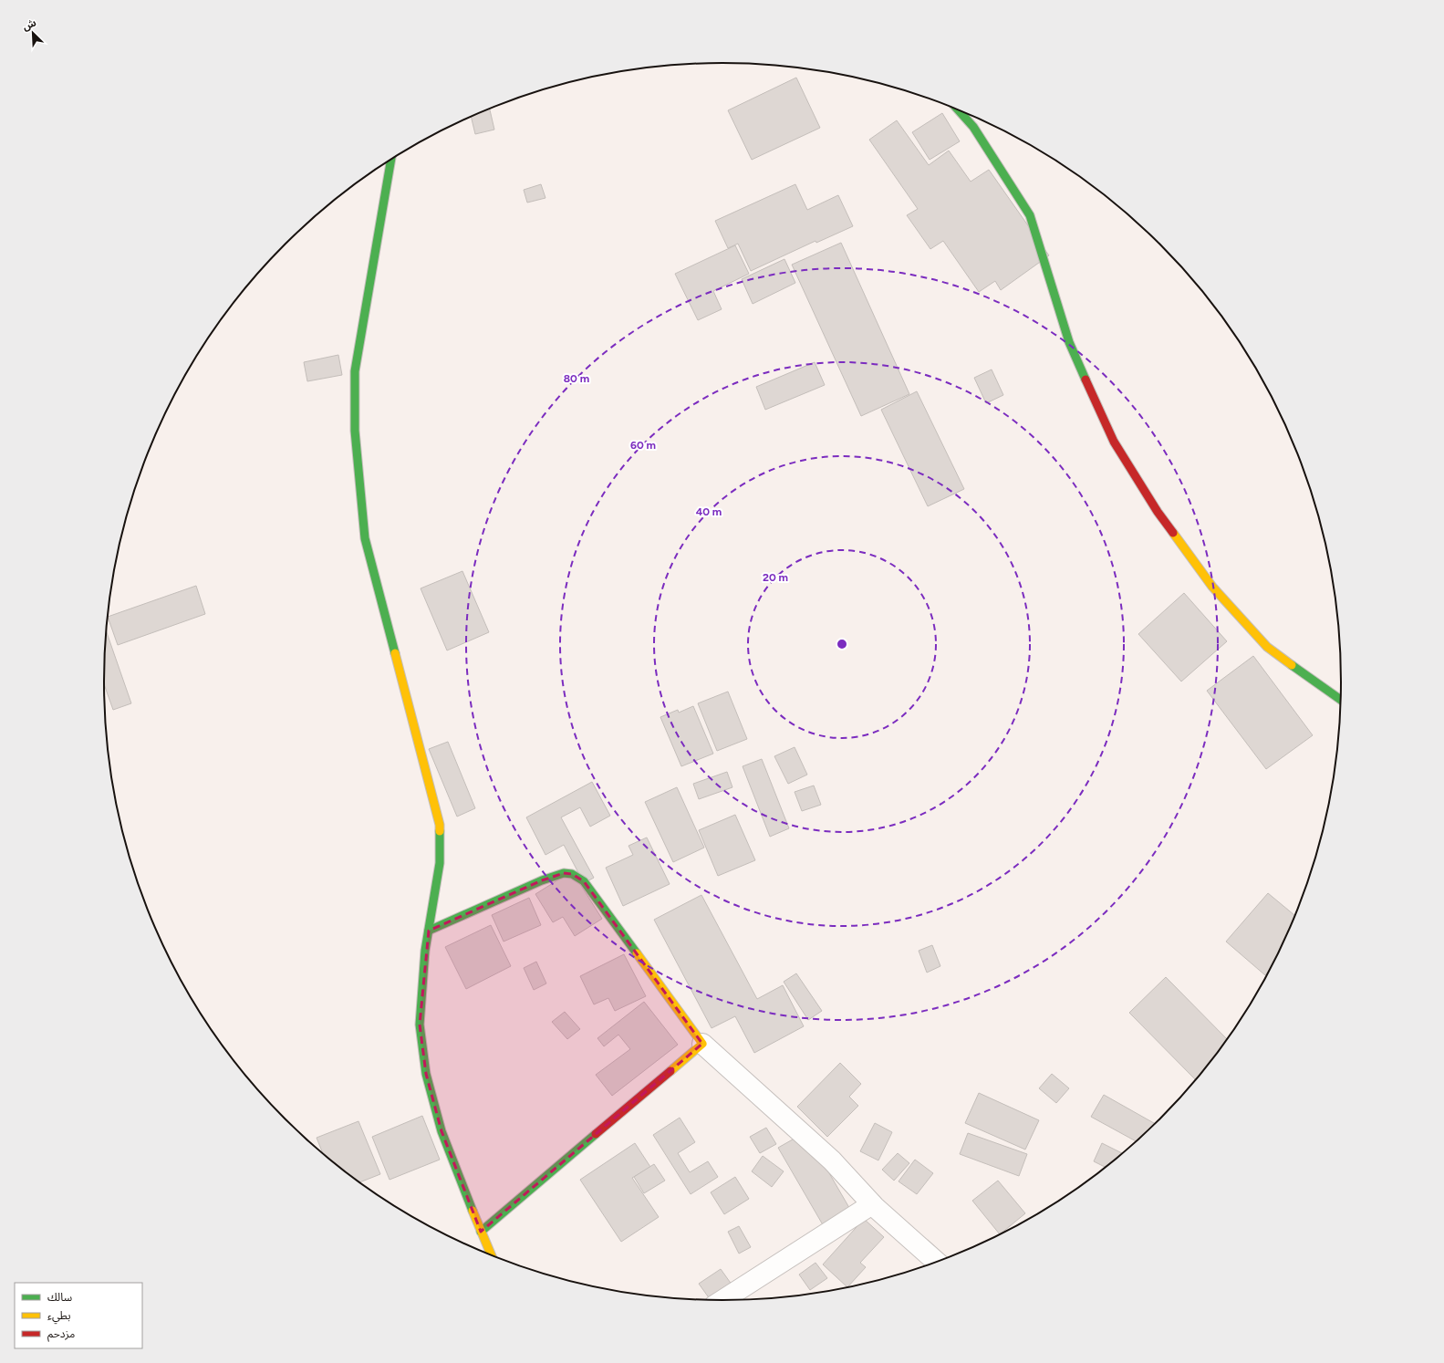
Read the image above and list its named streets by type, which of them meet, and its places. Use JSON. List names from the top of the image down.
{
  "legend": ["سالك", "بطيء", "مزدحم"],
  "north": "top left",
  "rings": [
    "80 m",
    "60 m",
    "40 m",
    "20 m"
  ]
}
